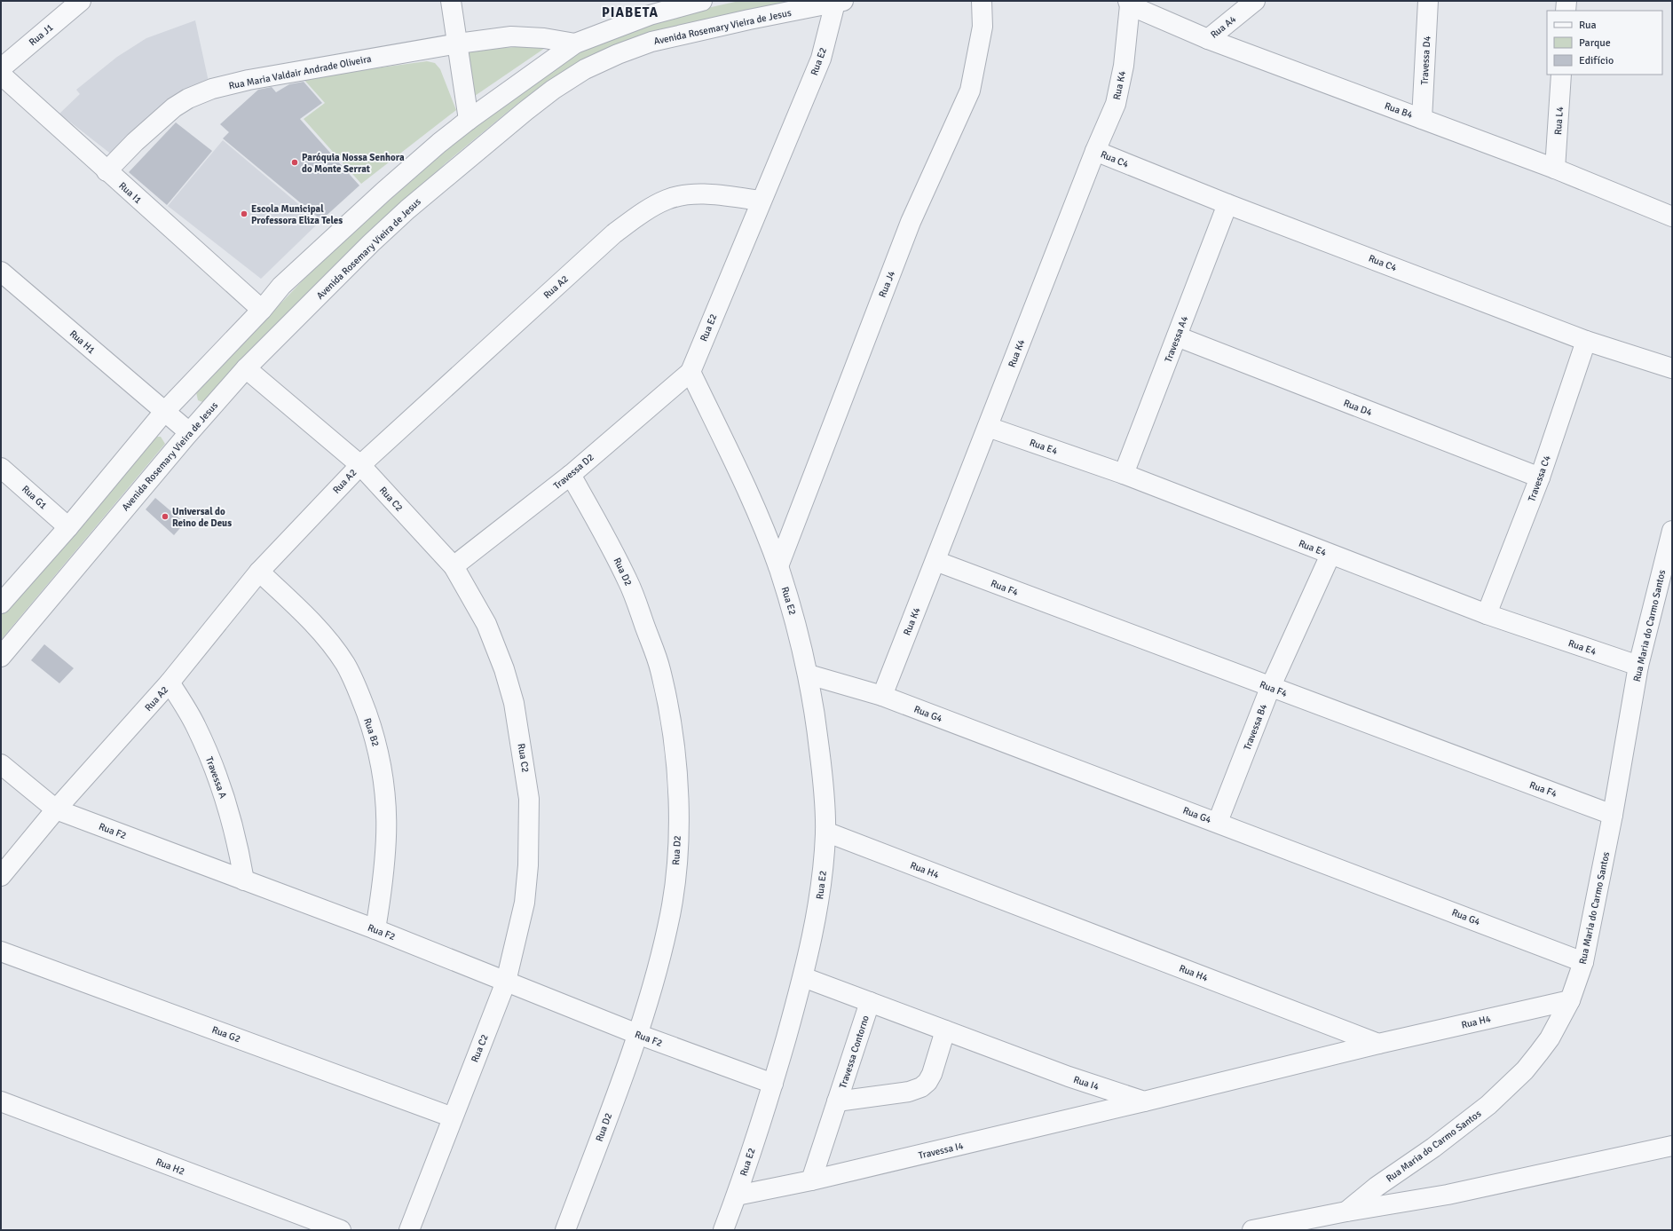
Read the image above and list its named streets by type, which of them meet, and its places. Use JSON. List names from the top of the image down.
{
  "streets": {
    "street": [
      "Avenida Rosemary Vieira de Jesus",
      "Rua A4",
      "Rua J1",
      "Travessa D4",
      "Rua E2",
      "Rua Maria Valdair Andrade Oliveira",
      "Rua K4",
      "Rua B4",
      "Rua L4",
      "Rua C4",
      "Rua I1",
      "Rua J4",
      "Rua A2",
      "Travessa A4",
      "Rua H1",
      "Rua D4",
      "Rua E4",
      "Travessa D2",
      "Travessa C4",
      "Rua G1",
      "Rua C2",
      "Rua D2",
      "Rua F4",
      "Rua Maria do Carmo Santos",
      "Rua G4",
      "Travessa B4",
      "Rua B2",
      "Travessa A",
      "Rua F2",
      "Rua H4",
      "Rua G2",
      "Travessa Contorno",
      "Rua I4",
      "Travessa I4",
      "Rua H2"
    ]
  },
  "crossings": [
    ["Avenida Rosemary Vieira de Jesus", "Rua E2"],
    ["Avenida Rosemary Vieira de Jesus", "Rua H1"],
    ["Avenida Rosemary Vieira de Jesus", "Rua C2"],
    ["Rua A4", "Rua B4"],
    ["Travessa D4", "Rua B4"],
    ["Rua E2", "Rua J4"],
    ["Rua E2", "Rua A2"],
    ["Rua E2", "Travessa D2"],
    ["Rua E2", "Rua G4"],
    ["Rua E2", "Rua F2"],
    ["Rua E2", "Rua H4"],
    ["Rua E2", "Rua I4"],
    ["Rua E2", "Travessa I4"],
    ["Rua Maria Valdair Andrade Oliveira", "Rua I1"],
    ["Rua K4", "Rua B4"],
    ["Rua K4", "Rua C4"],
    ["Rua K4", "Rua E4"],
    ["Rua K4", "Rua F4"],
    ["Rua K4", "Rua G4"],
    ["Rua B4", "Rua L4"],
    ["Rua C4", "Travessa A4"],
    ["Rua C4", "Travessa C4"],
    ["Rua A2", "Rua C2"],
    ["Rua A2", "Rua B2"],
    ["Rua A2", "Travessa A"],
    ["Rua A2", "Rua F2"],
    ["Travessa A4", "Rua D4"],
    ["Travessa A4", "Rua E4"],
    ["Rua D4", "Travessa C4"],
    ["Rua E4", "Travessa C4"],
    ["Rua E4", "Rua Maria do Carmo Santos"],
    ["Rua E4", "Travessa B4"],
    ["Travessa D2", "Rua C2"],
    ["Travessa D2", "Rua D2"],
    ["Rua C2", "Rua F2"],
    ["Rua C2", "Rua G2"],
    ["Rua D2", "Rua F2"],
    ["Rua F4", "Rua Maria do Carmo Santos"],
    ["Rua F4", "Travessa B4"],
    ["Rua Maria do Carmo Santos", "Rua G4"],
    ["Rua Maria do Carmo Santos", "Rua H4"],
    ["Rua G4", "Travessa B4"],
    ["Rua B2", "Rua F2"],
    ["Travessa A", "Rua F2"],
    ["Travessa Contorno", "Rua I4"],
    ["Travessa Contorno", "Travessa I4"],
    ["Rua I4", "Travessa I4"]
  ],
  "districts": ["PIABETA"],
  "places": ["Paróquia Nossa Senhora do Monte Serrat", "Escola Municipal Professora Eliza Teles", "Universal do Reino de Deus"],
  "legend": ["Rua", "Parque", "Edifício"]
}
